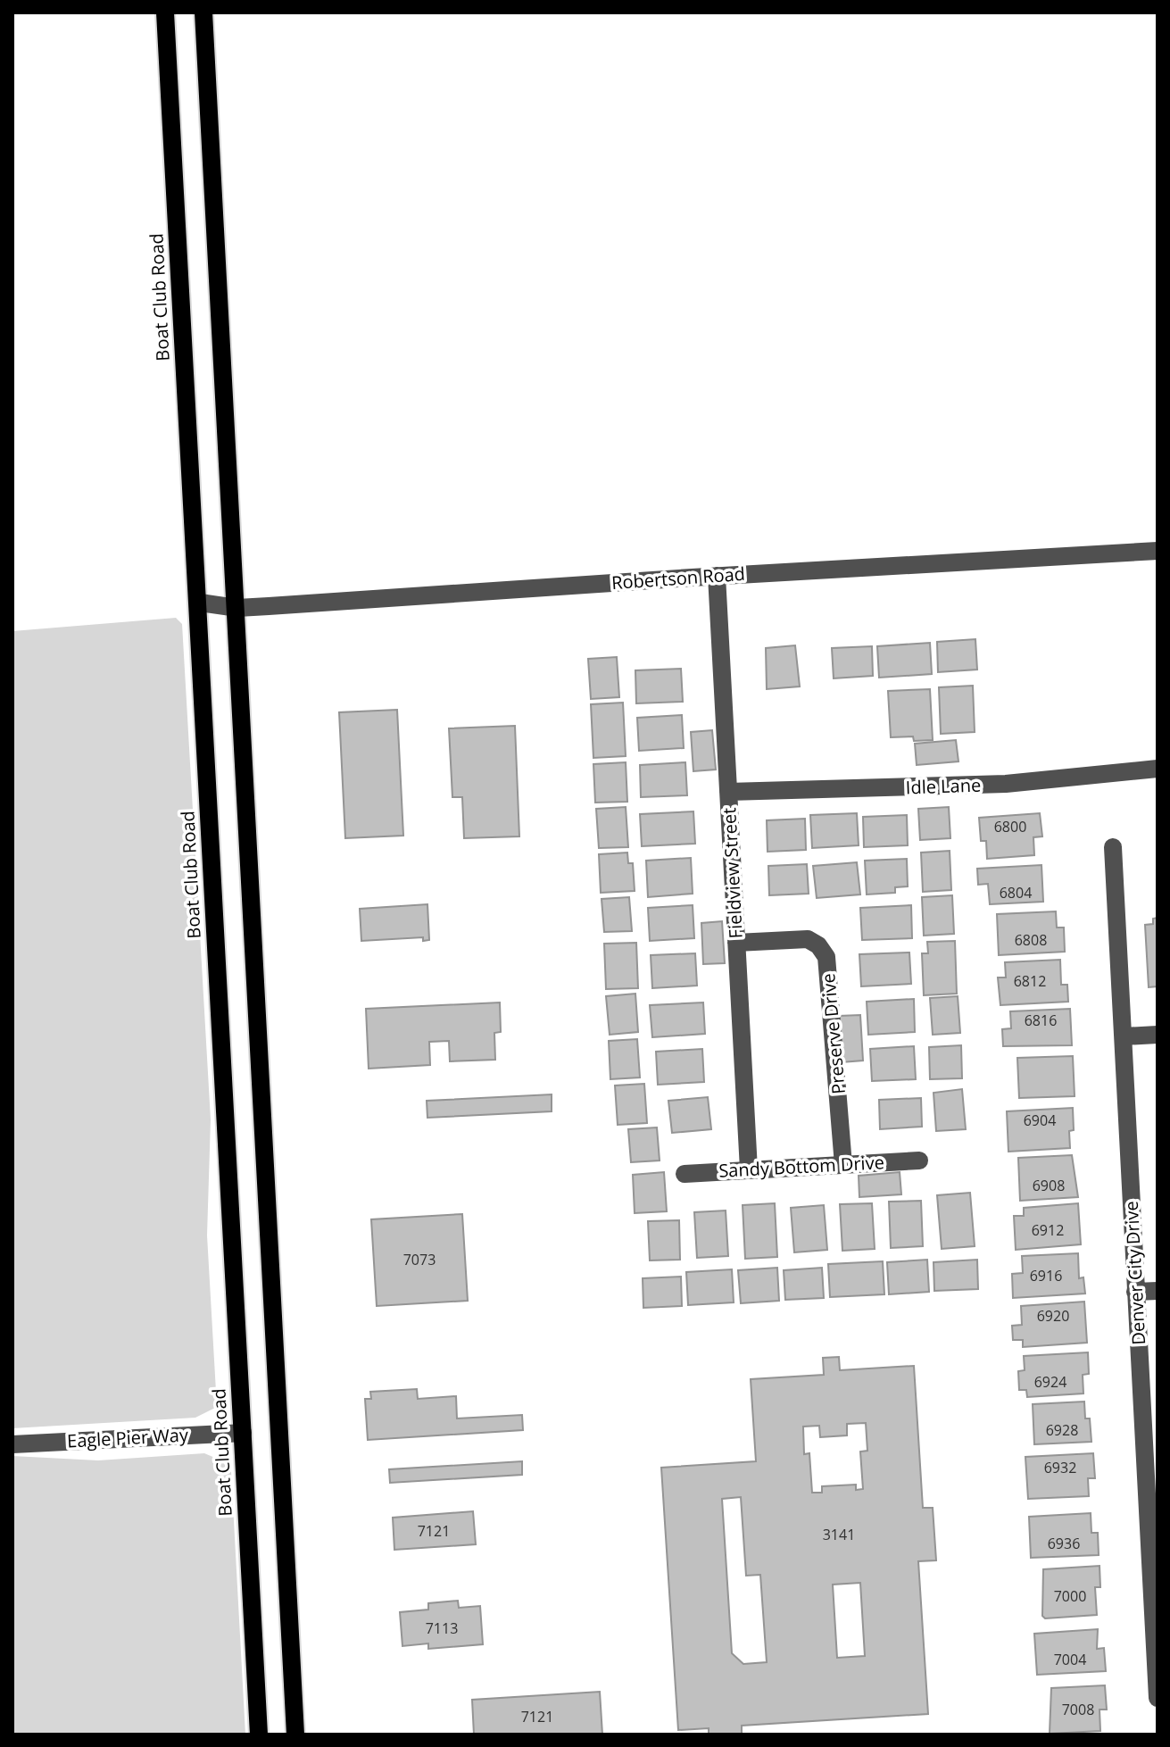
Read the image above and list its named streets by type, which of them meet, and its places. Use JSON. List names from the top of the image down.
{
  "streets": {
    "main road": ["Boat Club Road"],
    "street": [
      "Robertson Road",
      "Idle Lane",
      "Fieldview Street",
      "Preserve Drive",
      "Sandy Bottom Drive",
      "Denver City Drive",
      "Eagle Pier Way"
    ]
  },
  "crossings": [
    ["Boat Club Road", "Robertson Road"],
    ["Boat Club Road", "Eagle Pier Way"],
    ["Robertson Road", "Fieldview Street"],
    ["Idle Lane", "Fieldview Street"],
    ["Fieldview Street", "Preserve Drive"],
    ["Fieldview Street", "Sandy Bottom Drive"],
    ["Preserve Drive", "Sandy Bottom Drive"]
  ],
  "house_numbers": [
    "6800",
    "6804",
    "6808",
    "6812",
    "6816",
    "6904",
    "6908",
    "6912",
    "7073",
    "6916",
    "6920",
    "6924",
    "6928",
    "6932",
    "7121",
    "3141",
    "6936",
    "7000",
    "7113",
    "7004",
    "7008",
    "7121"
  ]
}
